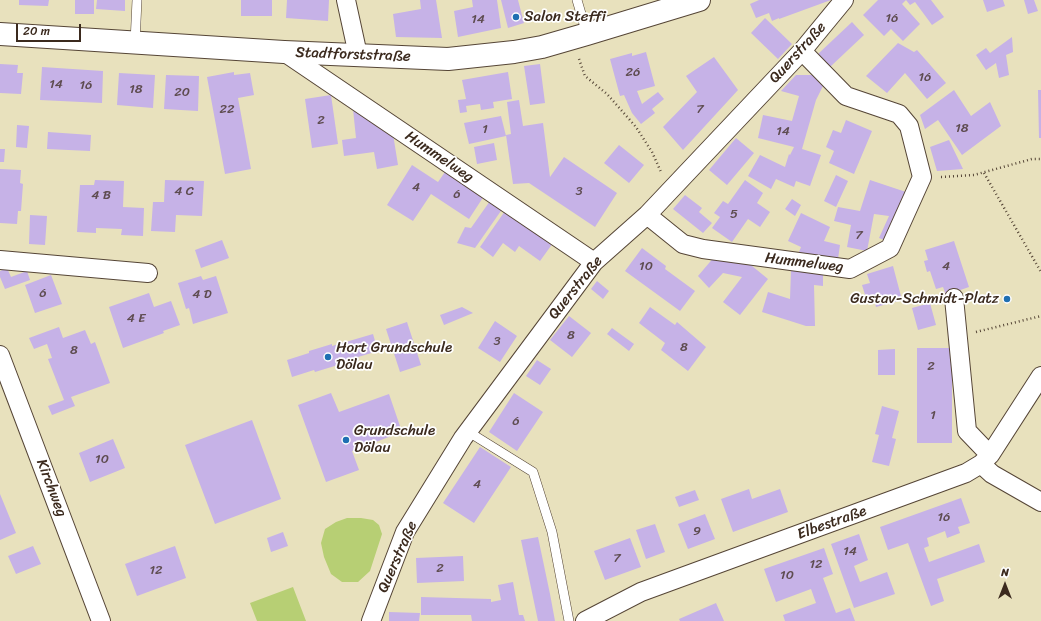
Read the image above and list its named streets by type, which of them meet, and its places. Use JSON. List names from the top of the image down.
{
  "streets": {
    "main road": ["Stadtforststraße"],
    "street": [
      "Querstraße",
      "Hummelweg",
      "Kirchweg",
      "Elbestraße"
    ]
  },
  "crossings": [
    ["Querstraße", "Hummelweg"],
    ["Stadtforststraße", "Hummelweg"]
  ],
  "places": [
    "Salon Steffi",
    "Gustav-Schmidt-Platz",
    "Hort Grundschule Dölau",
    "Grundschule Dölau"
  ],
  "house_numbers": [
    "16",
    "14",
    "26",
    "16",
    "14",
    "16",
    "18",
    "20",
    "22",
    "7",
    "2",
    "18",
    "1",
    "14",
    "4",
    "4 C",
    "3",
    "6",
    "4 B",
    "5",
    "7",
    "10",
    "4",
    "6",
    "4 D",
    "4 E",
    "8",
    "3",
    "8",
    "8",
    "2",
    "1",
    "6",
    "10",
    "4",
    "16",
    "9",
    "14",
    "7",
    "12",
    "2",
    "12",
    "10"
  ],
  "scale_bar": "20 m",
  "north": "top"
}
